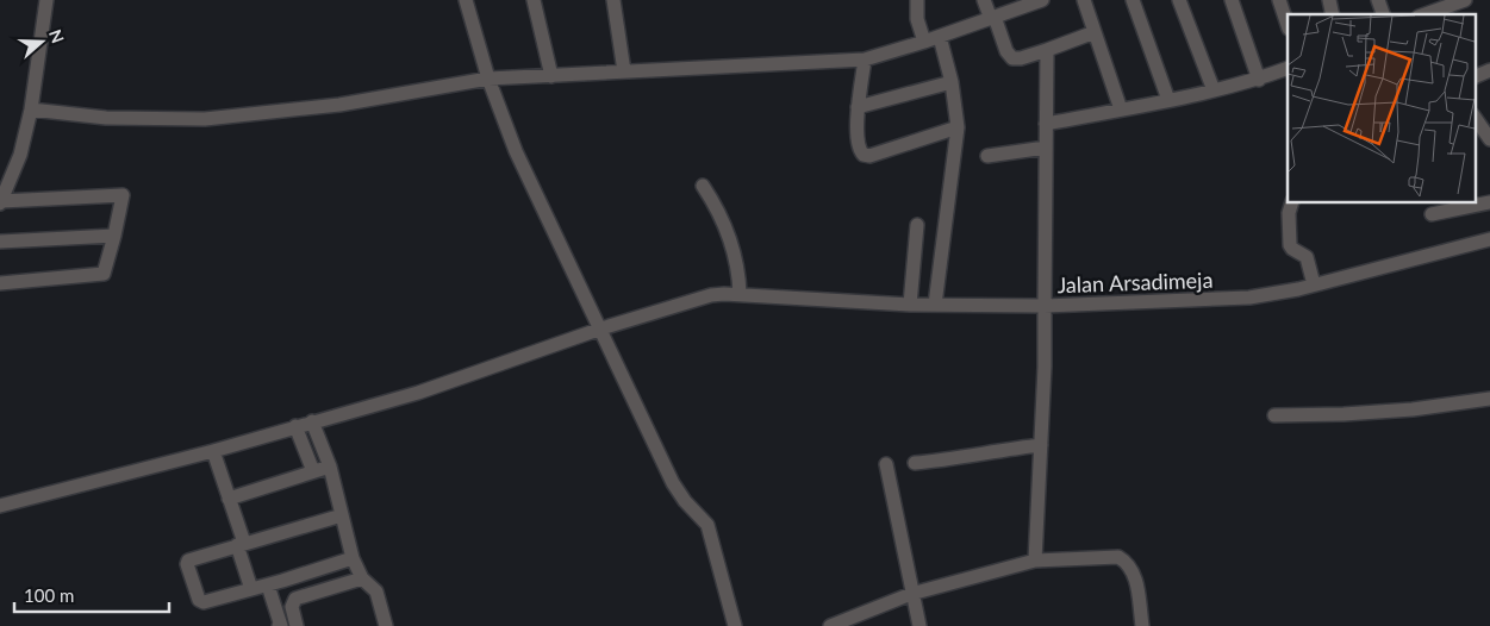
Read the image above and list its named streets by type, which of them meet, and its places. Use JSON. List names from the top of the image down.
{
  "streets": {
    "street": ["Jalan Arsadimeja"]
  },
  "scale_bar": "100 m",
  "north": "right"
}
